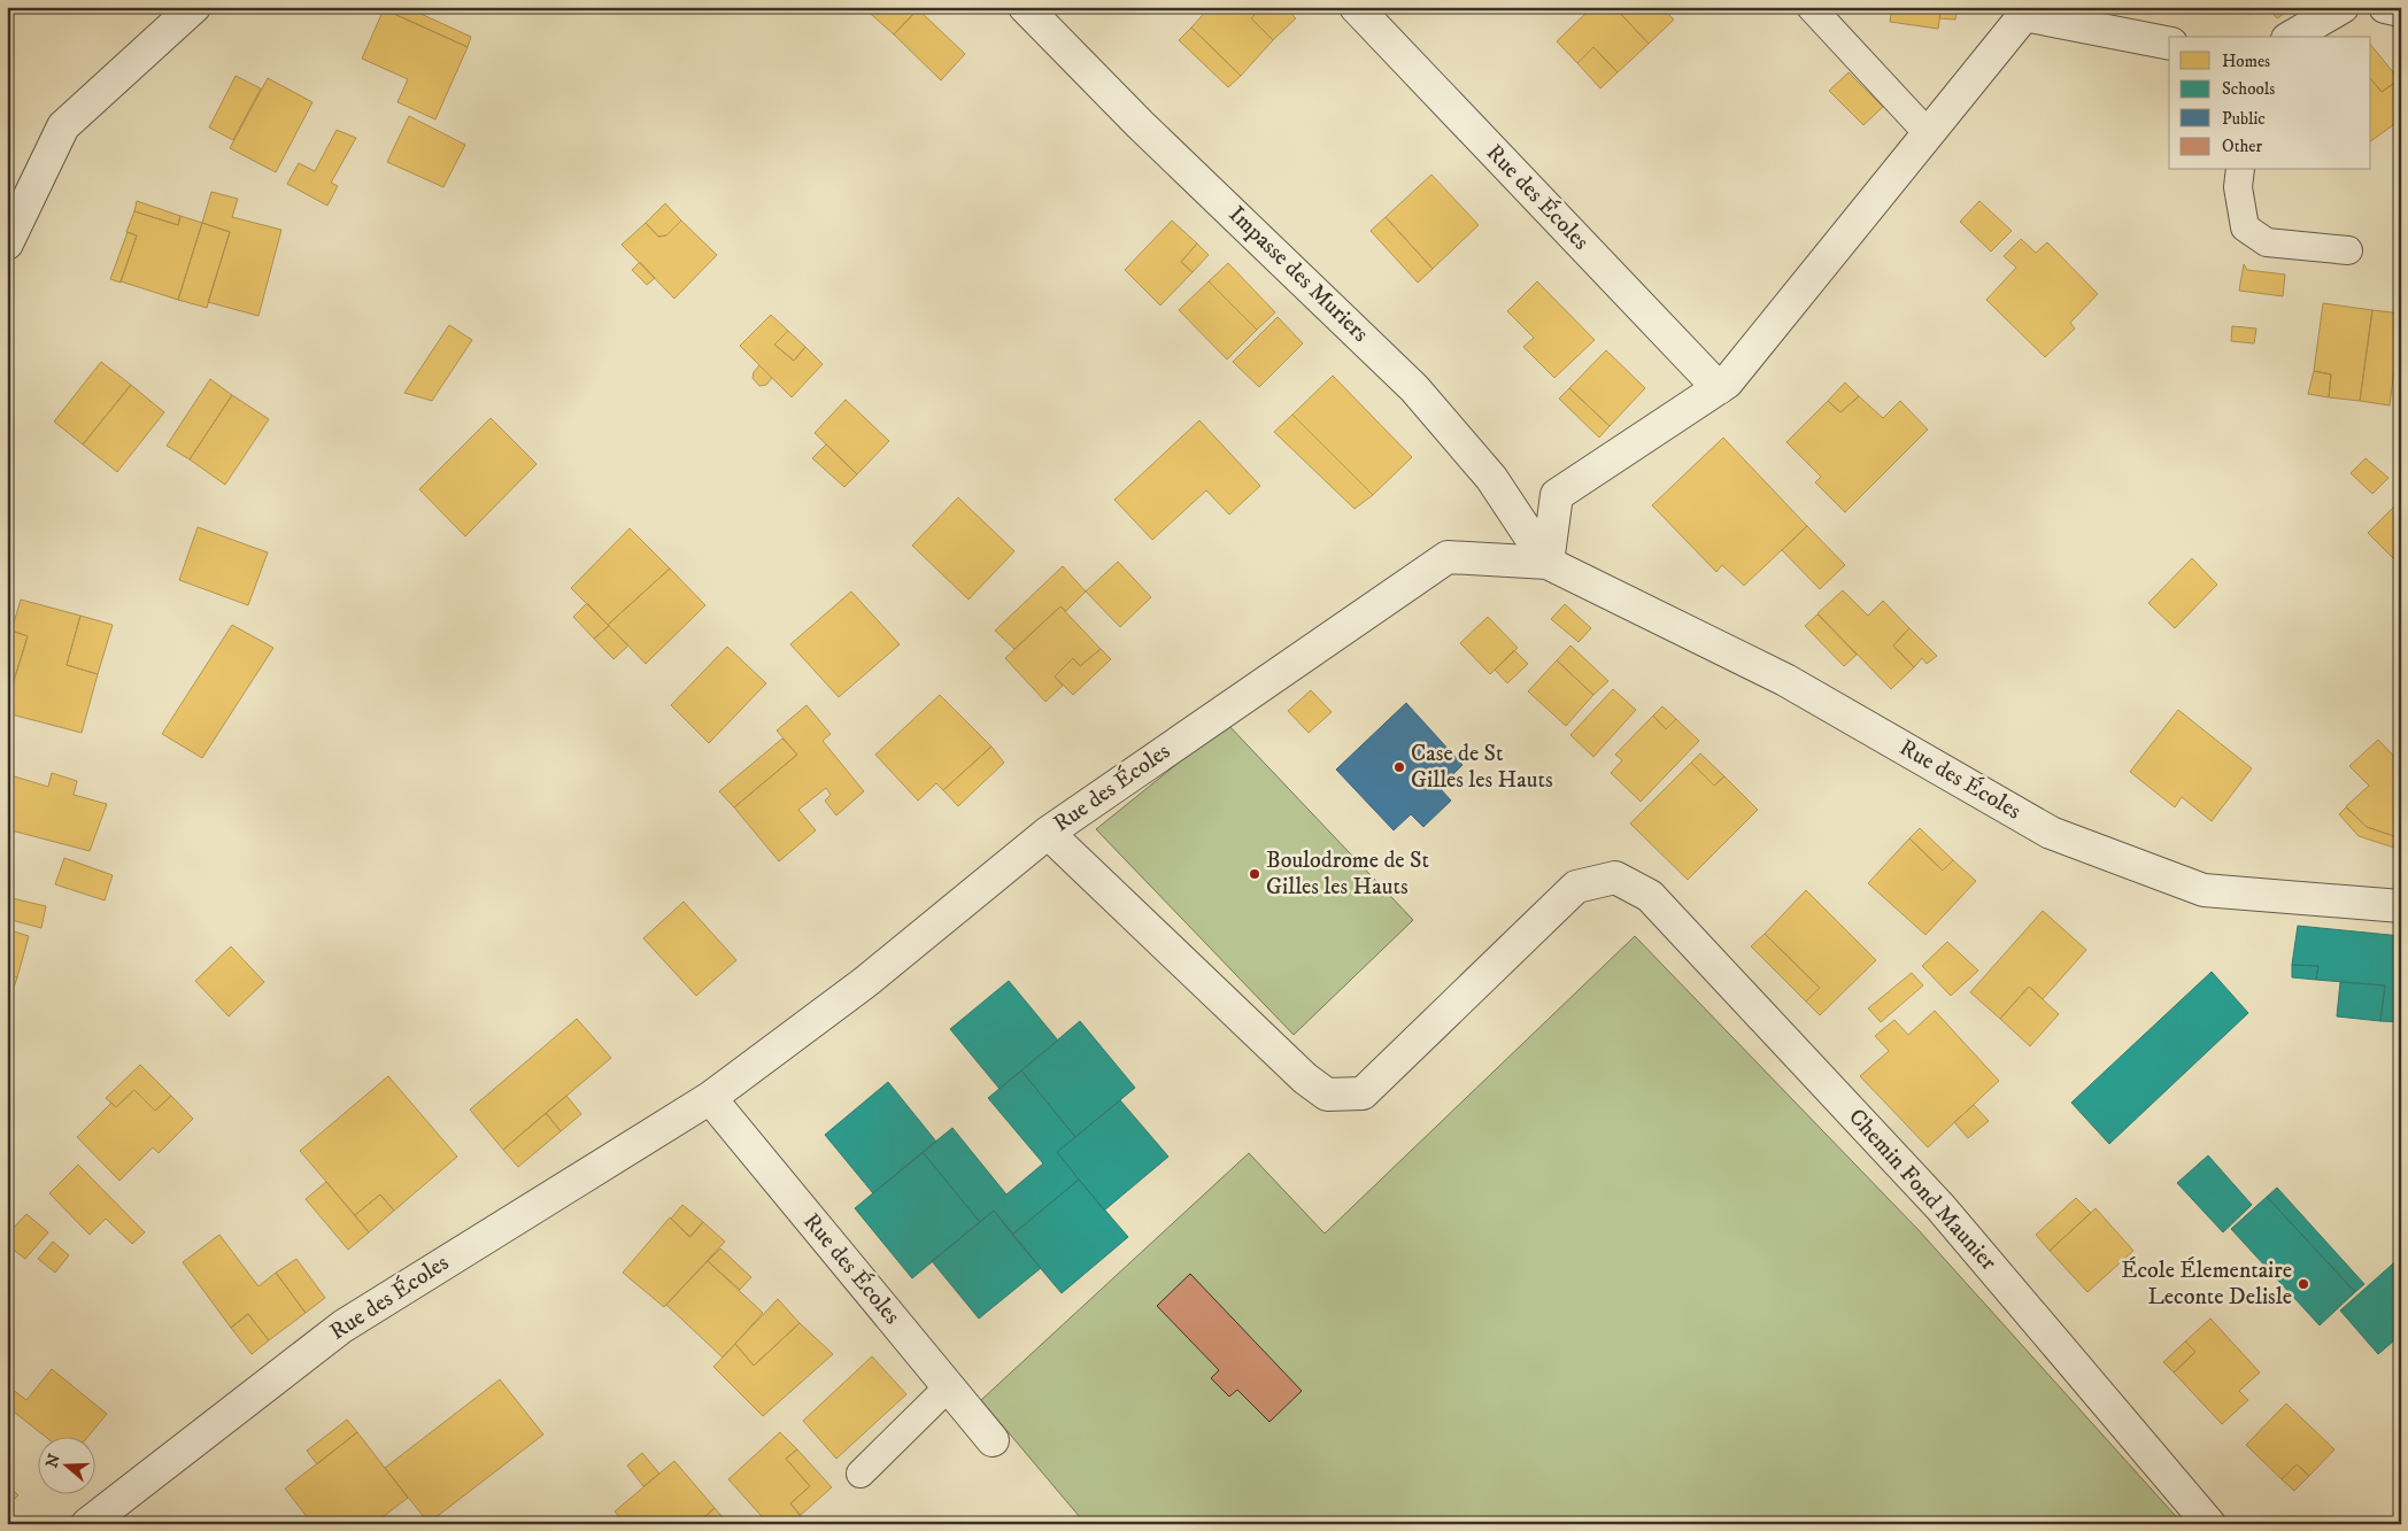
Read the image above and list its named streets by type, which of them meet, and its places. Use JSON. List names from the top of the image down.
{
  "streets": {
    "street": ["Rue des Écoles", "Impasse des Muriers", "Chemin Fond Maunier"]
  },
  "crossings": [
    ["Rue des Écoles", "Impasse des Muriers"],
    ["Rue des Écoles", "Chemin Fond Maunier"]
  ],
  "places": ["Case de St Gilles les Hauts", "Boulodrome de St Gilles les Hauts", "École Élementaire Leconte Delisle"],
  "legend": [
    "Homes",
    "Schools",
    "Public",
    "Other"
  ],
  "north": "left"
}
